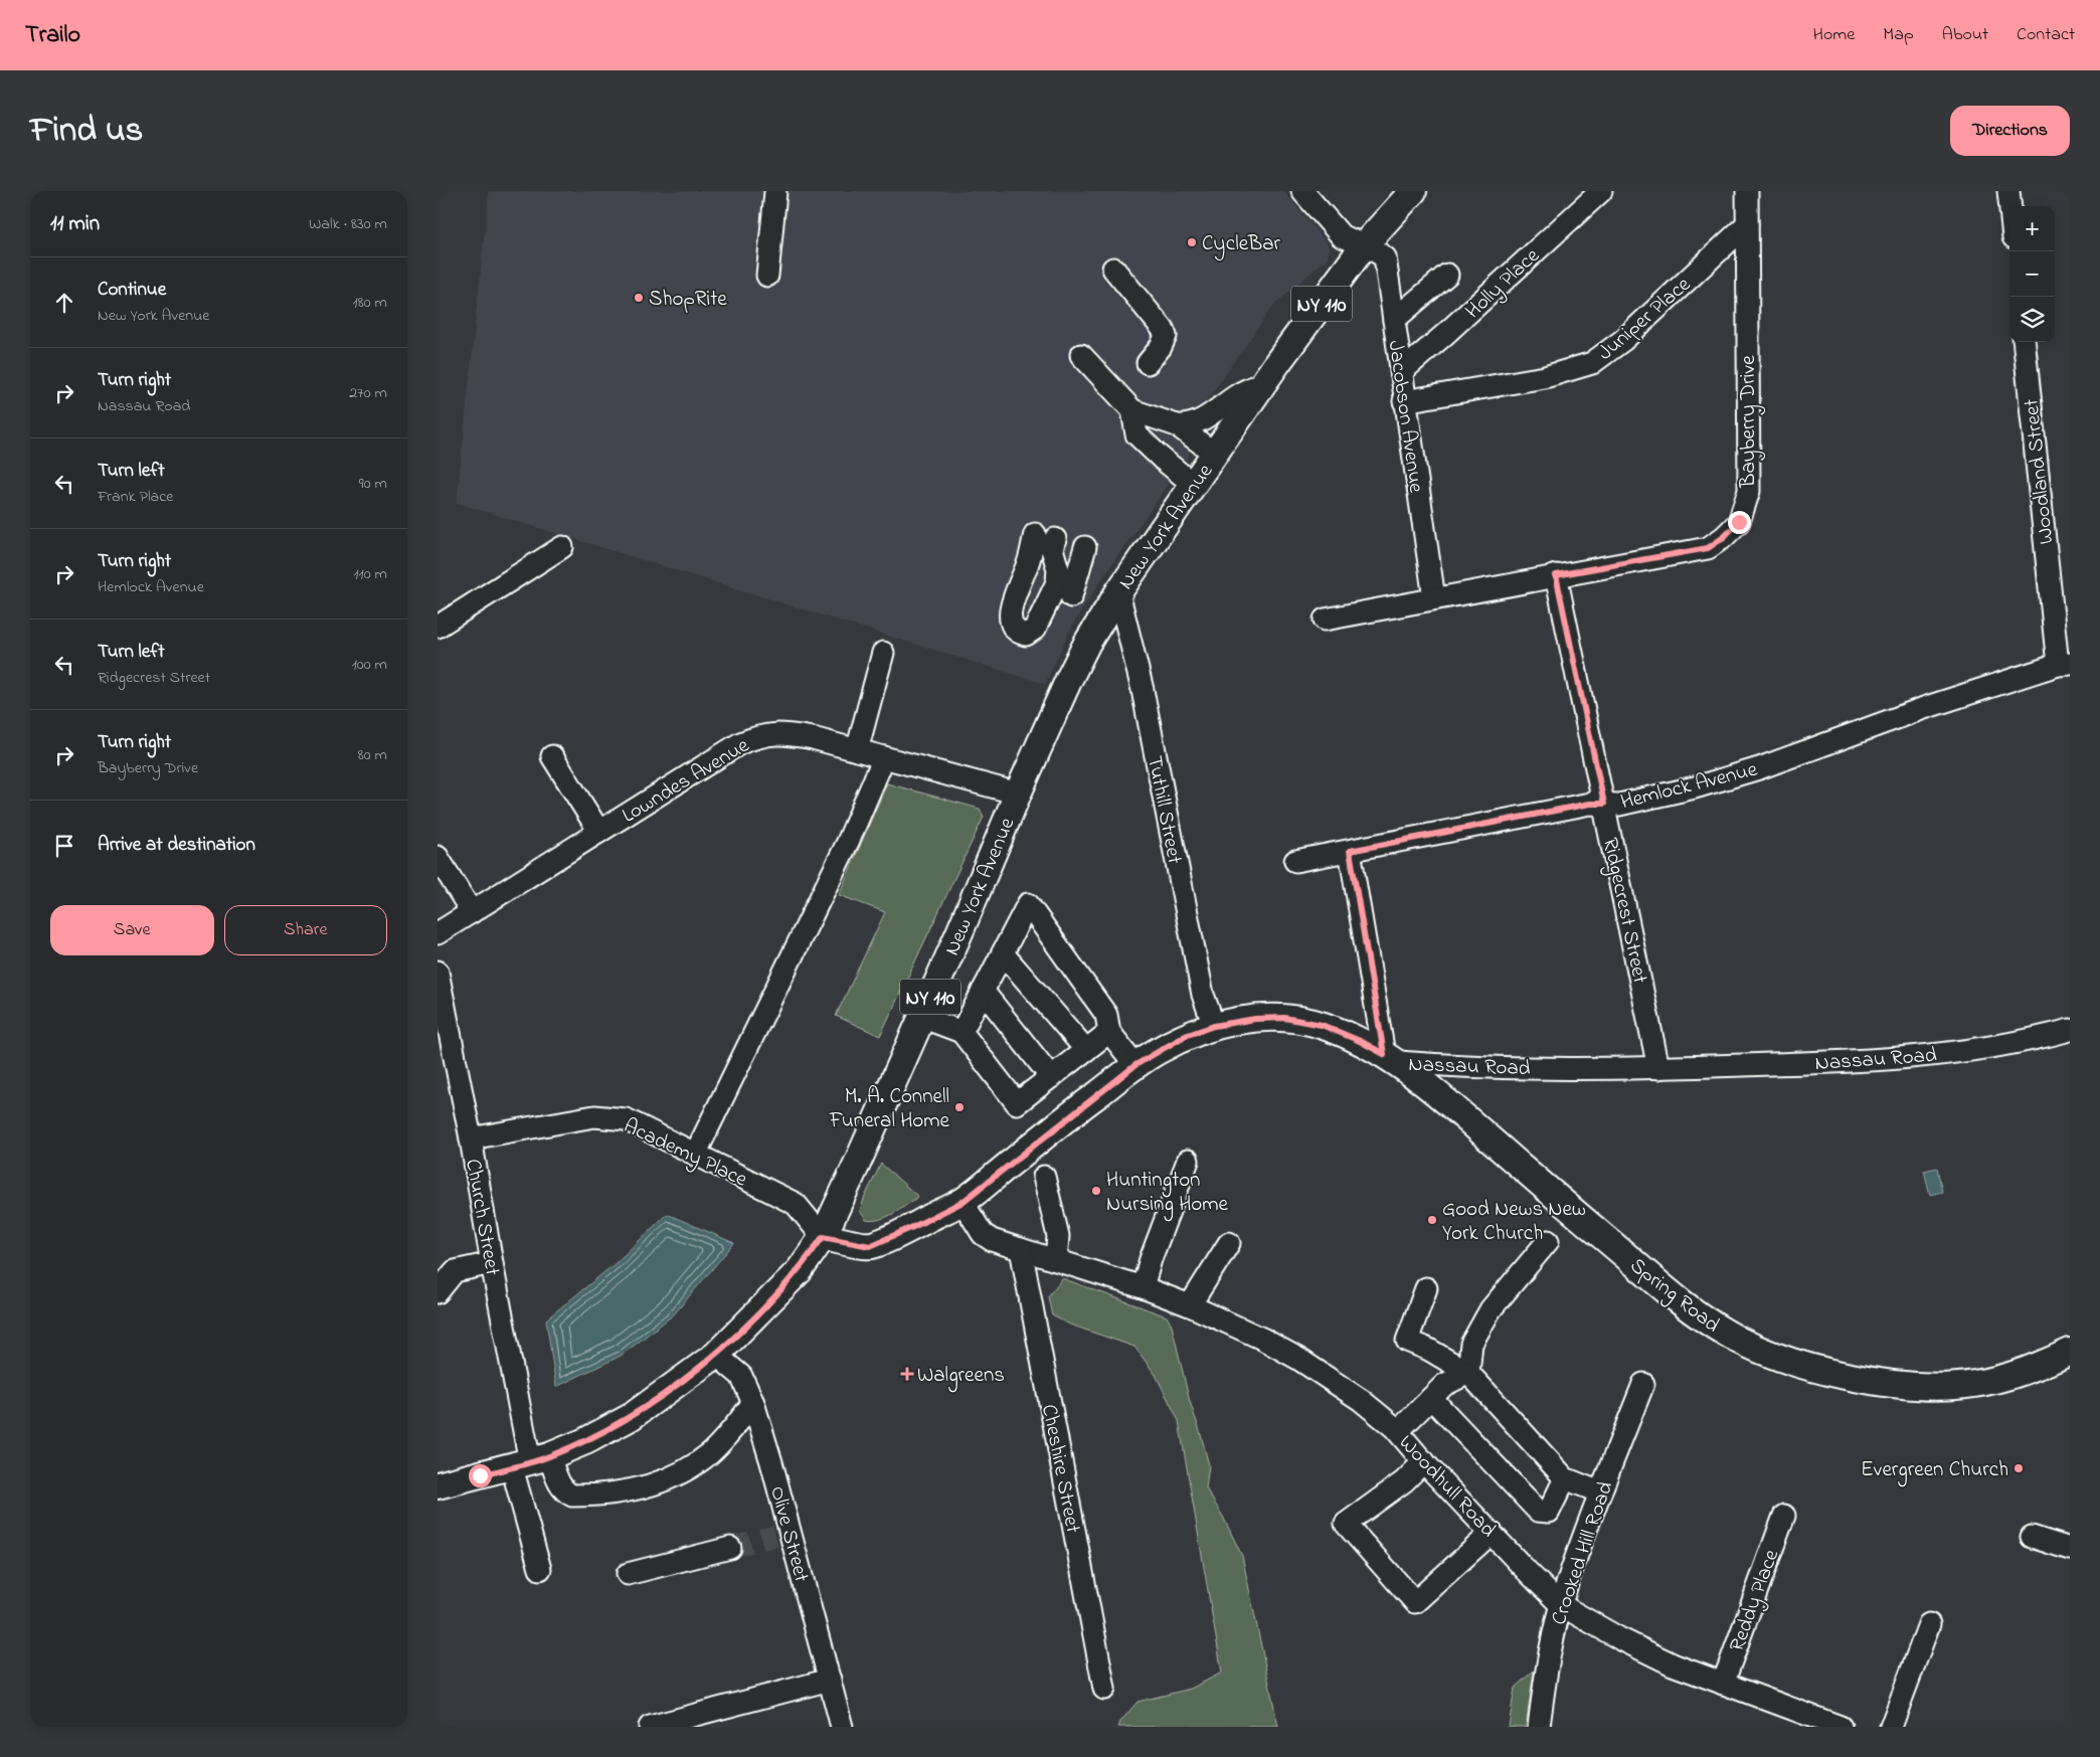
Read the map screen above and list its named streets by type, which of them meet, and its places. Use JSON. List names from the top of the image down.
{
  "streets": {
    "main road": [
      "NY 110",
      "New York Avenue",
      "Nassau Road",
      "Spring Road"
    ],
    "street": [
      "Holly Place",
      "Juniper Place",
      "Jacobson Avenue",
      "Bayberry Drive",
      "Woodland Street",
      "Lowndes Avenue",
      "Hemlock Avenue",
      "Tuthill Street",
      "Ridgecrest Street",
      "Academy Place",
      "Church Street",
      "Cheshire Street",
      "Woodhull Road",
      "Olive Street",
      "Crooked Hill Road",
      "Reddy Place"
    ]
  },
  "crossings": [
    ["Holly Place", "Jacobson Avenue"],
    ["Juniper Place", "Jacobson Avenue"],
    ["Juniper Place", "Bayberry Drive"],
    ["Jacobson Avenue", "Bayberry Drive"],
    ["Jacobson Avenue", "New York Avenue"],
    ["Bayberry Drive", "Ridgecrest Street"],
    ["Woodland Street", "Hemlock Avenue"],
    ["New York Avenue", "Lowndes Avenue"],
    ["New York Avenue", "Tuthill Street"],
    ["New York Avenue", "Nassau Road"],
    ["New York Avenue", "Academy Place"],
    ["New York Avenue", "Church Street"],
    ["New York Avenue", "Olive Street"],
    ["Hemlock Avenue", "Ridgecrest Street"],
    ["Tuthill Street", "Nassau Road"],
    ["Ridgecrest Street", "Nassau Road"],
    ["Nassau Road", "Academy Place"],
    ["Nassau Road", "Spring Road"],
    ["Nassau Road", "Woodhull Road"],
    ["Academy Place", "Church Street"],
    ["Cheshire Street", "Woodhull Road"],
    ["Woodhull Road", "Crooked Hill Road"],
    ["Woodhull Road", "Reddy Place"]
  ],
  "places": {
    "other": [
      "CycleBar",
      "ShopRite",
      "M. A. Connell Funeral Home",
      "Huntington Nursing Home",
      "Good News New York Church",
      "Evergreen Church"
    ],
    "health": ["Walgreens"]
  },
  "page": {
    "header": "Trailo",
    "nav": [
      "Home",
      "Map",
      "About",
      "Contact"
    ],
    "title": "Find us",
    "buttons": [
      "Directions",
      ["Save", "Share"]
    ],
    "heading": ["11 min", "Walk · 830 m"],
    "map_buttons": ["+", "−"],
    "list": [
      ["Continue", "New York Avenue", "180 m"],
      ["Turn right", "Nassau Road", "270 m"],
      ["Turn left", "Frank Place", "90 m"],
      ["Turn right", "Hemlock Avenue", "110 m"],
      ["Turn left", "Ridgecrest Street", "100 m"],
      ["Turn right", "Bayberry Drive", "80 m"],
      "Arrive at destination"
    ]
  }
}
